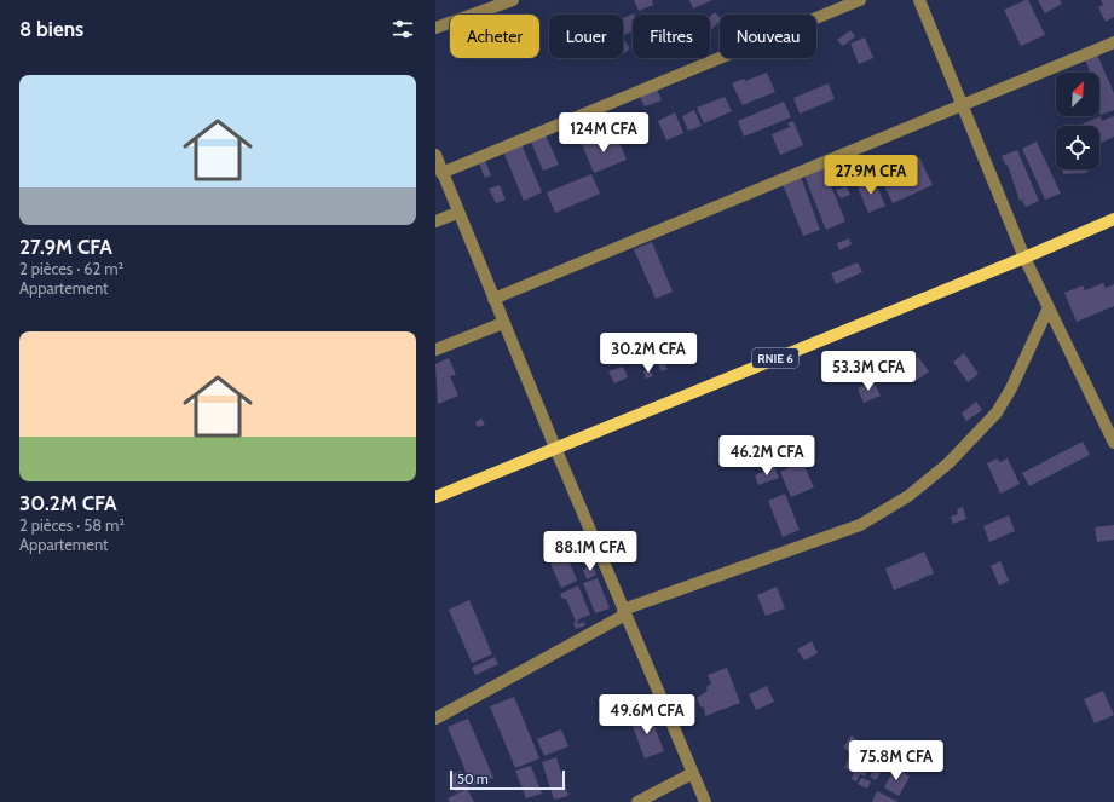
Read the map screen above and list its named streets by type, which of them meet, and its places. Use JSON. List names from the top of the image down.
{
  "streets": {
    "main road": ["RNIE 6"]
  },
  "scale_bar": "50 m",
  "north": "top right",
  "page": {
    "heading": "8 biens",
    "chip": [
      "Acheter",
      "Louer",
      "Filtres",
      "Nouveau"
    ],
    "list": [
      {
        "name": "27.9M CFA",
        "note": "2 pièces · 62 m² · Appartement"
      },
      {
        "name": "30.2M CFA",
        "note": "2 pièces · 58 m² · Appartement"
      }
    ],
    "price": [
      "124M CFA",
      "27.9M CFA",
      "30.2M CFA",
      "53.3M CFA",
      "46.2M CFA",
      "88.1M CFA",
      "49.6M CFA",
      "75.8M CFA"
    ],
    "scale": "50 m"
  }
}
